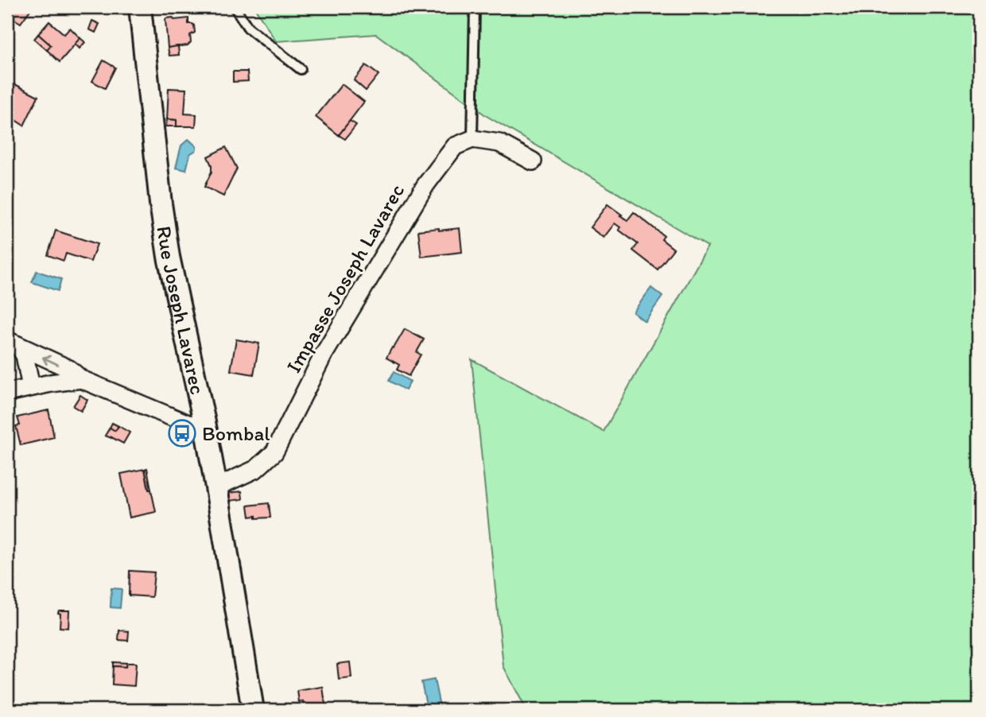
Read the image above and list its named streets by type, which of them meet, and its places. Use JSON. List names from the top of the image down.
{
  "streets": {
    "street": ["Impasse Joseph Lavarec", "Rue Joseph Lavarec"]
  },
  "crossings": [
    ["Impasse Joseph Lavarec", "Rue Joseph Lavarec"]
  ],
  "places": {
    "bus stop": ["Bombal"]
  }
}
